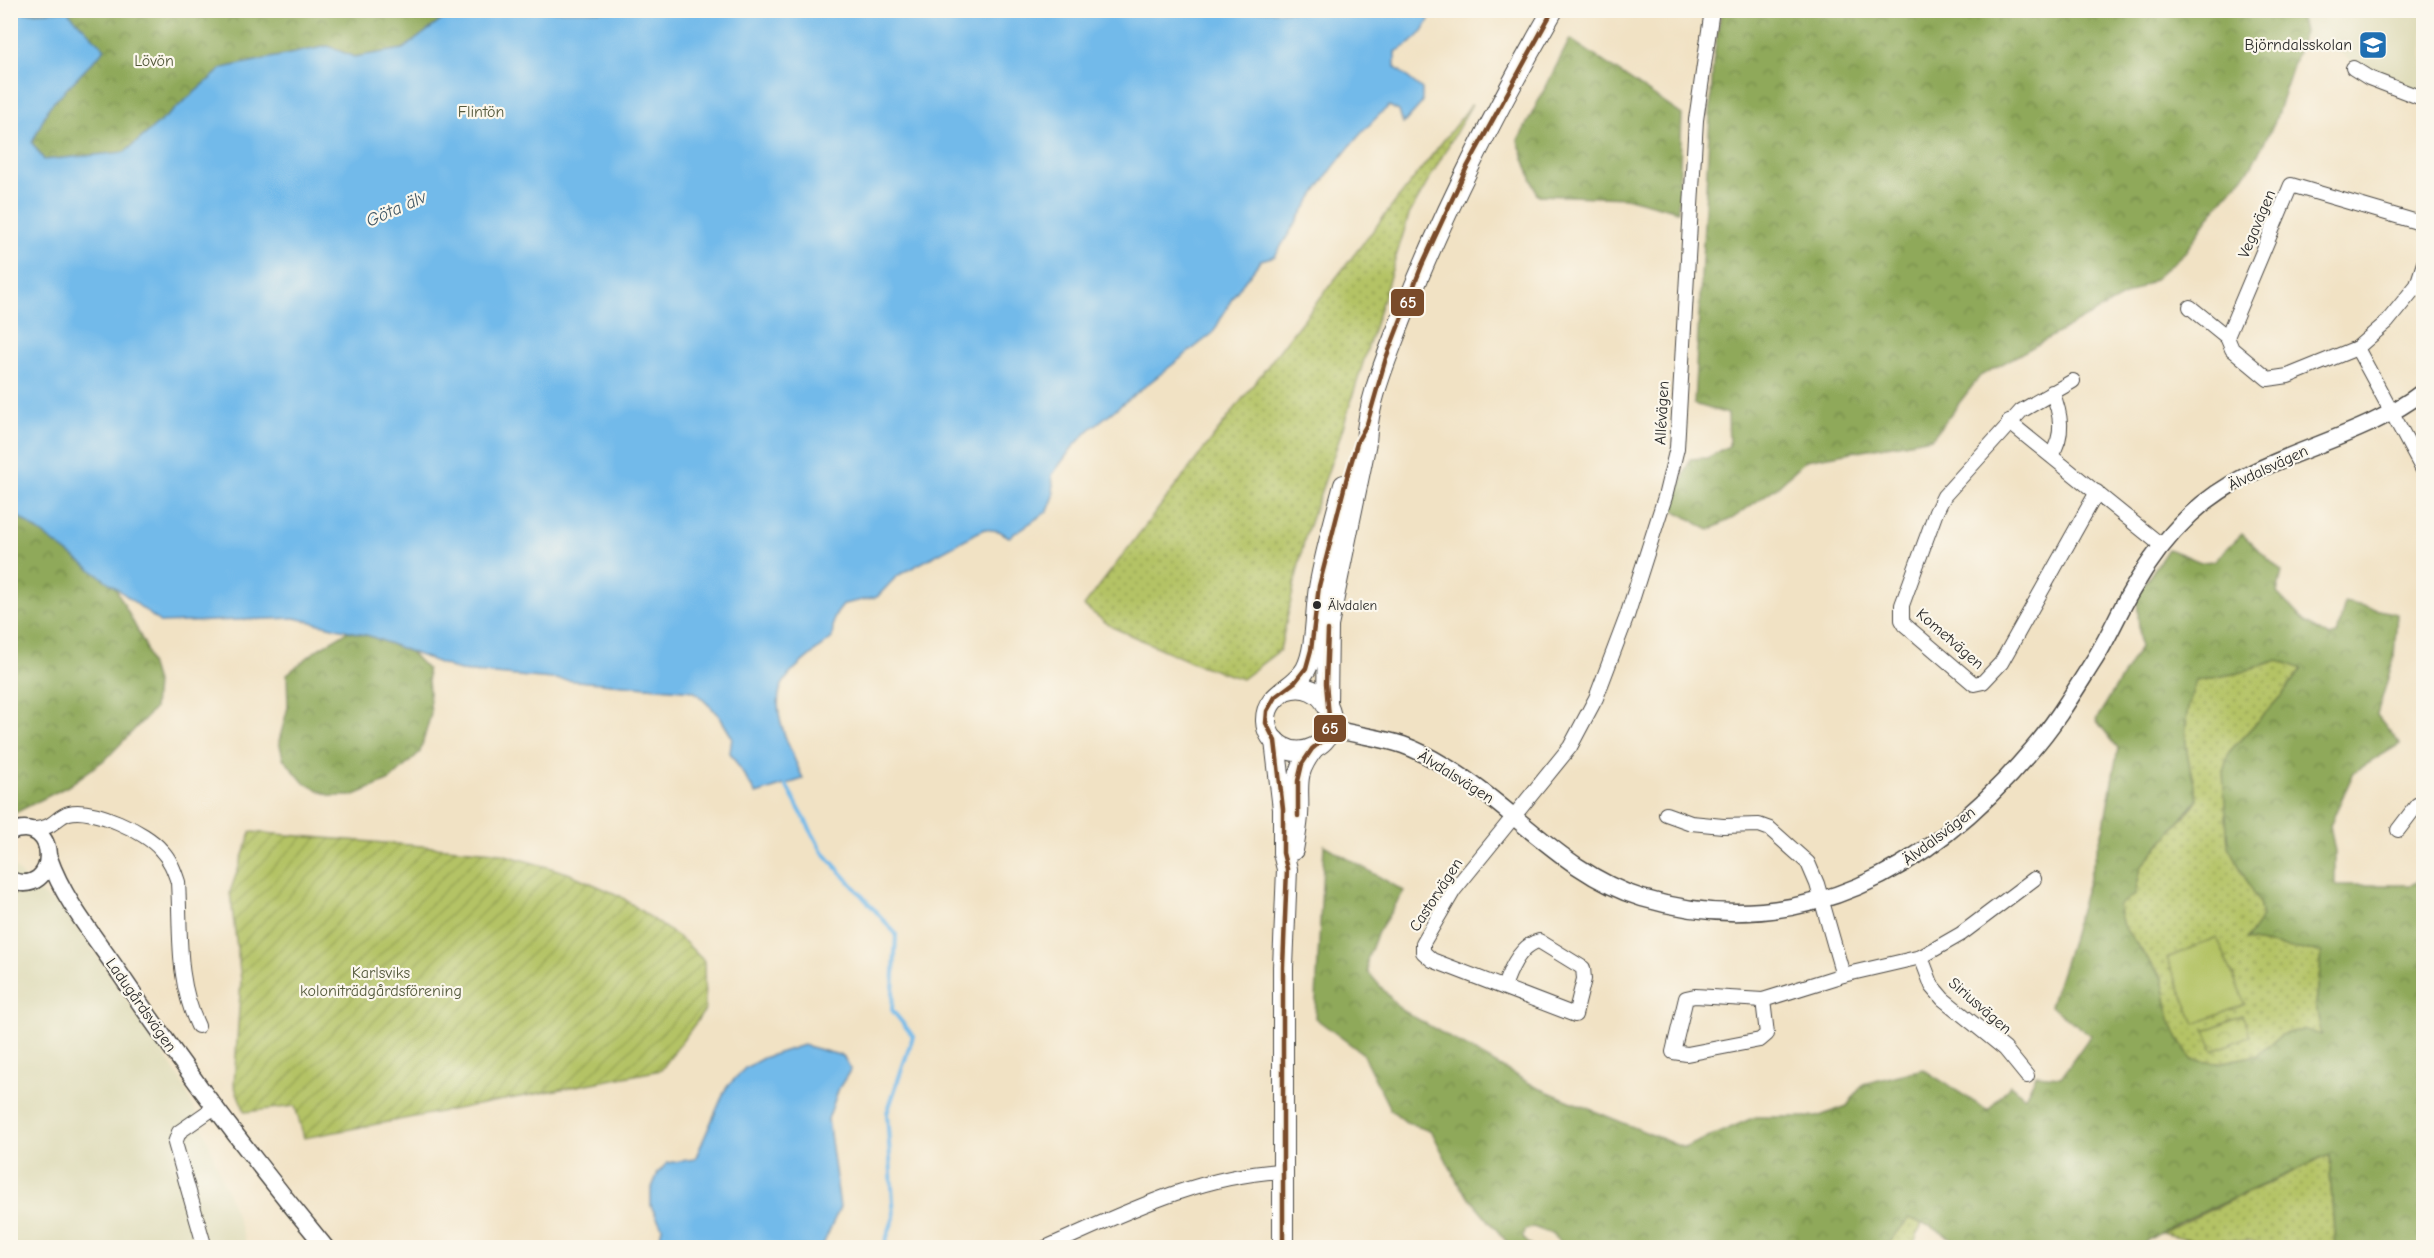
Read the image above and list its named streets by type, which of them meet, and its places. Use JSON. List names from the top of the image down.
{
  "streets": {
    "street": [
      "Vegavägen",
      "Allévägen",
      "Älvdalsvägen",
      "Kometvägen",
      "Castorvägen",
      "Ladugårdsvägen",
      "Siriusvägen"
    ]
  },
  "crossings": [
    ["Allévägen", "Älvdalsvägen"],
    ["Allévägen", "Castorvägen"],
    ["Älvdalsvägen", "Castorvägen"]
  ],
  "water": ["Göta älv"],
  "parks": ["Lövön", "Flintön", "Karlsviks koloniträdgårdsförening"],
  "places": {
    "school or university": ["Björndalsskolan"],
    "other": ["Älvdalen"]
  },
  "lines": ["transit line 65"]
}
